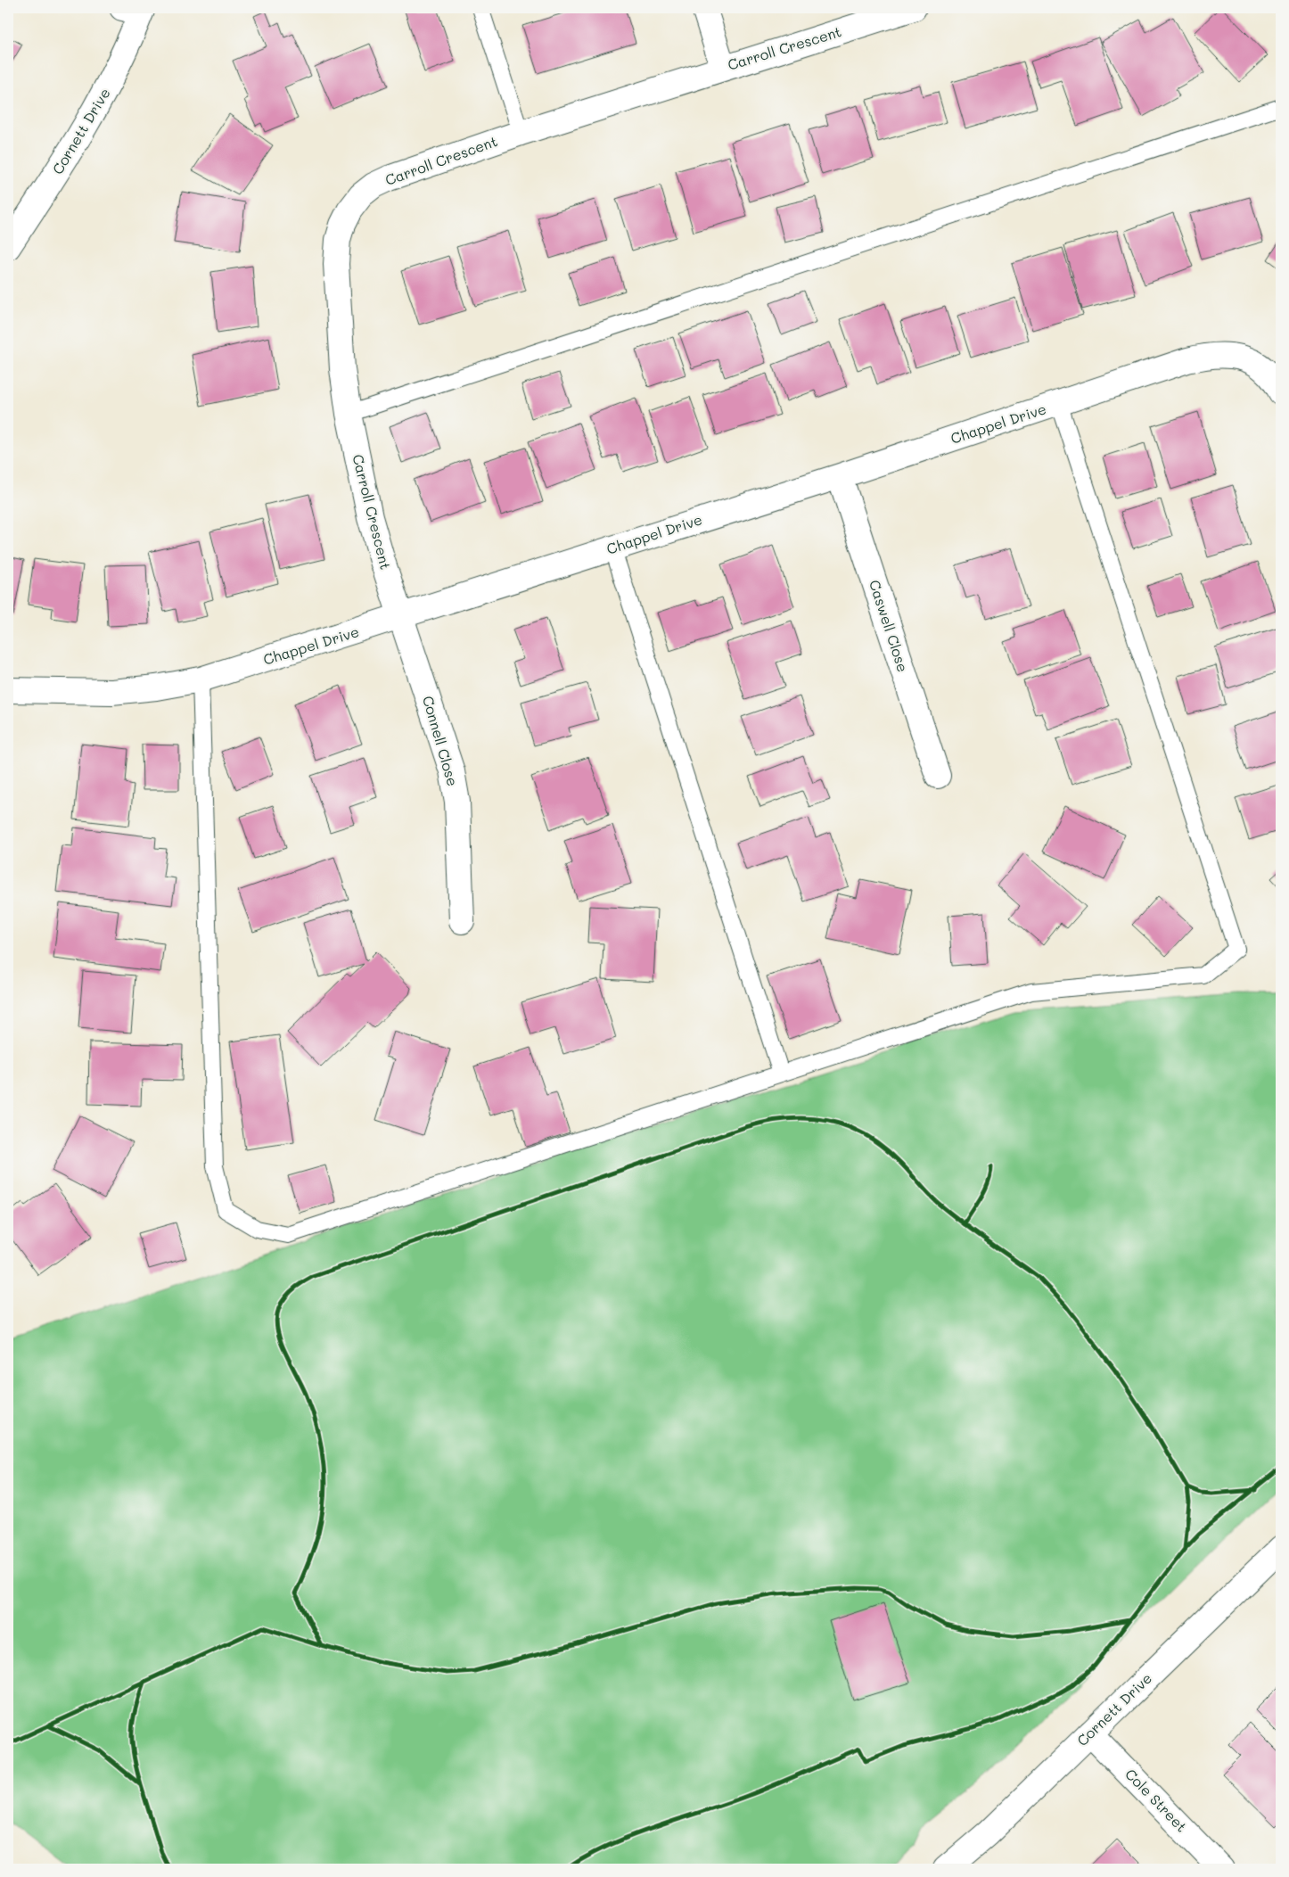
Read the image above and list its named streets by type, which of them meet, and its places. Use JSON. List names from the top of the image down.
{
  "streets": {
    "street": [
      "Carroll Crescent",
      "Cornett Drive",
      "Chappel Drive",
      "Caswell Close",
      "Connell Close",
      "Cole Street"
    ]
  },
  "crossings": [
    ["Carroll Crescent", "Chappel Drive"],
    ["Carroll Crescent", "Connell Close"],
    ["Cornett Drive", "Cole Street"],
    ["Chappel Drive", "Caswell Close"],
    ["Chappel Drive", "Connell Close"]
  ]
}
